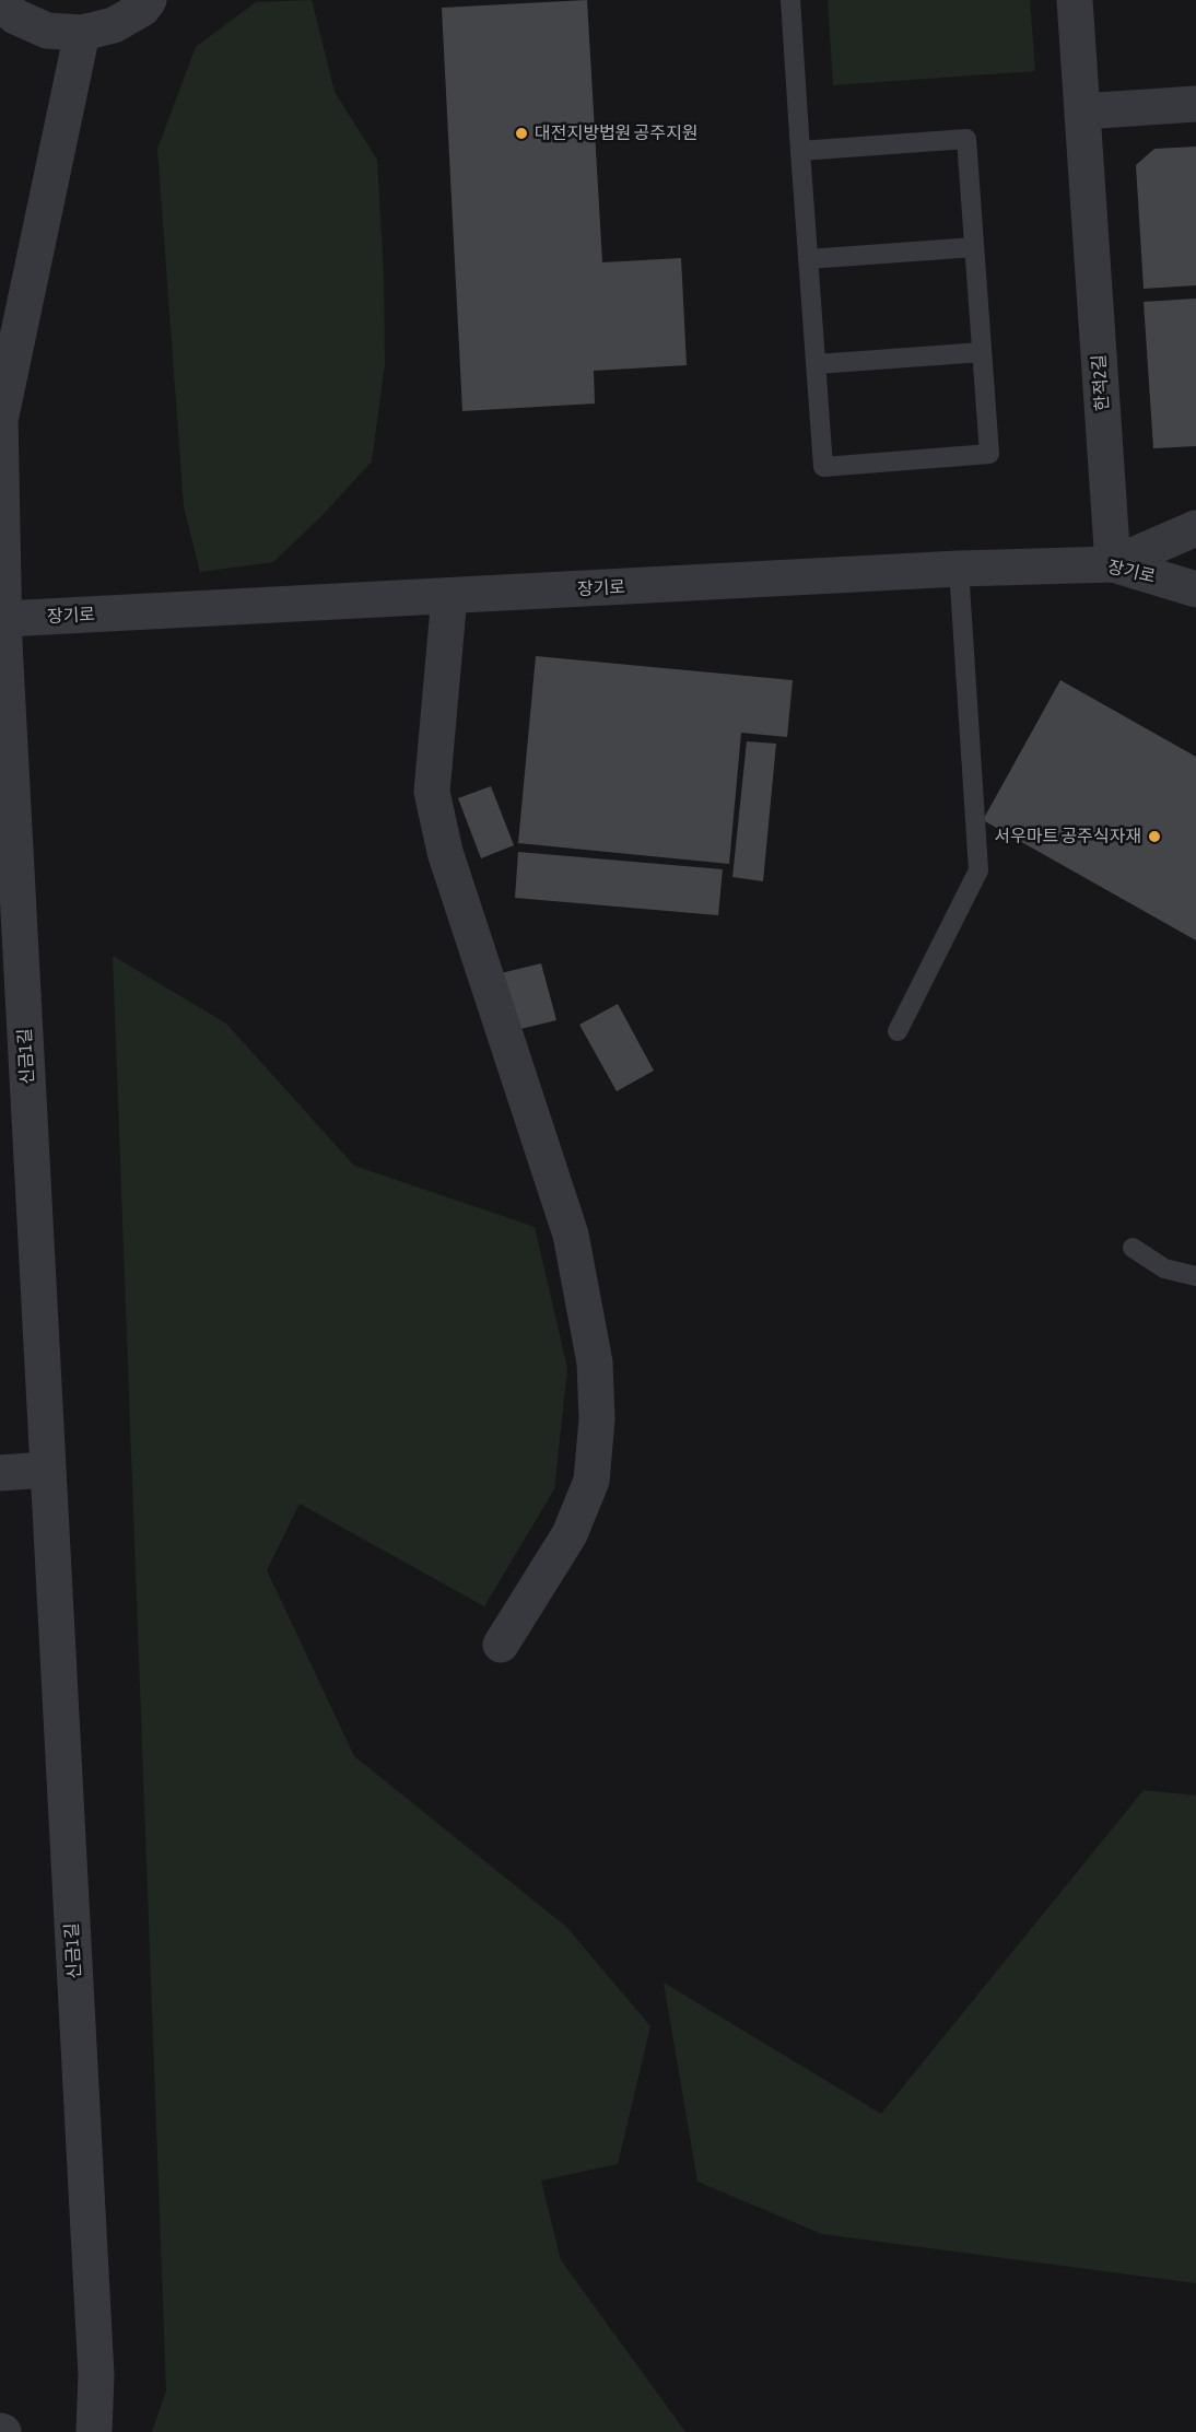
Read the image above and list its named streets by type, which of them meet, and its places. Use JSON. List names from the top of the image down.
{
  "streets": {
    "street": ["한적2길", "장기로", "신금1길"]
  },
  "crossings": [
    ["한적2길", "장기로"],
    ["장기로", "신금1길"]
  ],
  "places": ["대전지방법원 공주지원", "서우마트 공주식자재"]
}
